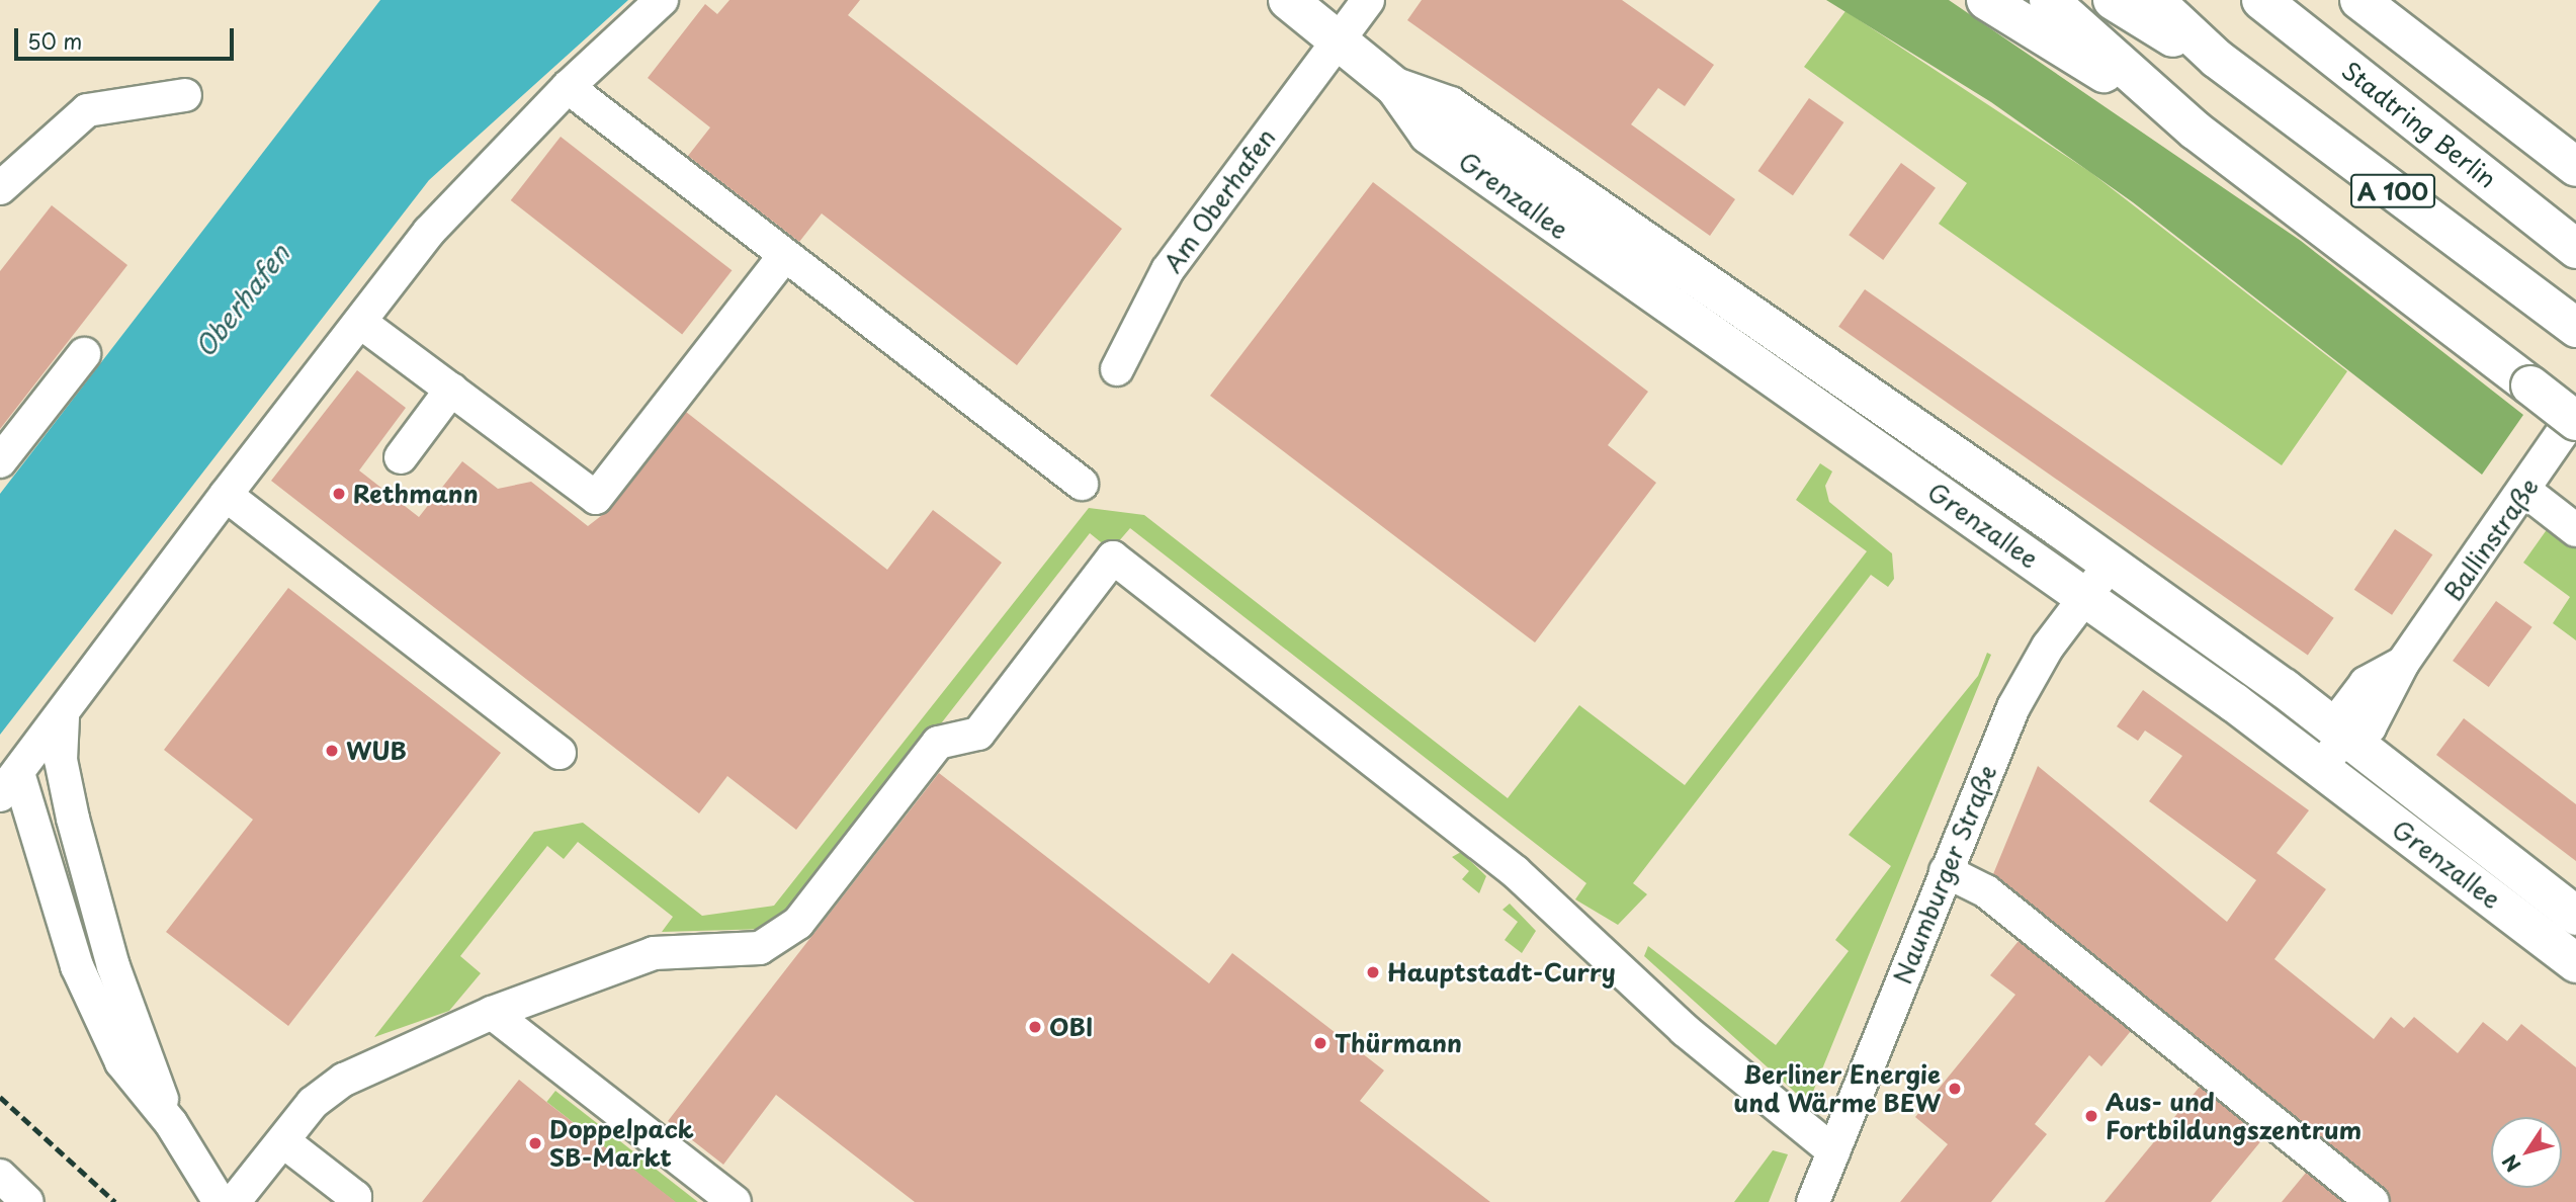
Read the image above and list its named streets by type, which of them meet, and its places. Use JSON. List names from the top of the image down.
{
  "streets": {
    "main road": ["Stadtring Berlin", "A 100", "Grenzallee"],
    "street": ["Am Oberhafen", "Ballinstraße", "Naumburger Straße"]
  },
  "crossings": [
    ["Grenzallee", "Am Oberhafen"],
    ["Grenzallee", "Ballinstraße"],
    ["Grenzallee", "Naumburger Straße"]
  ],
  "water": ["Oberhafen"],
  "places": [
    "Rethmann",
    "WUB",
    "Hauptstadt-Curry",
    "OBI",
    "Thürmann",
    "Berliner Energie und Wärme BEW",
    "Aus- und Fortbildungszentrum",
    "Doppelpack SB-Markt"
  ],
  "scale_bar": "50 m",
  "north": "bottom left"
}
